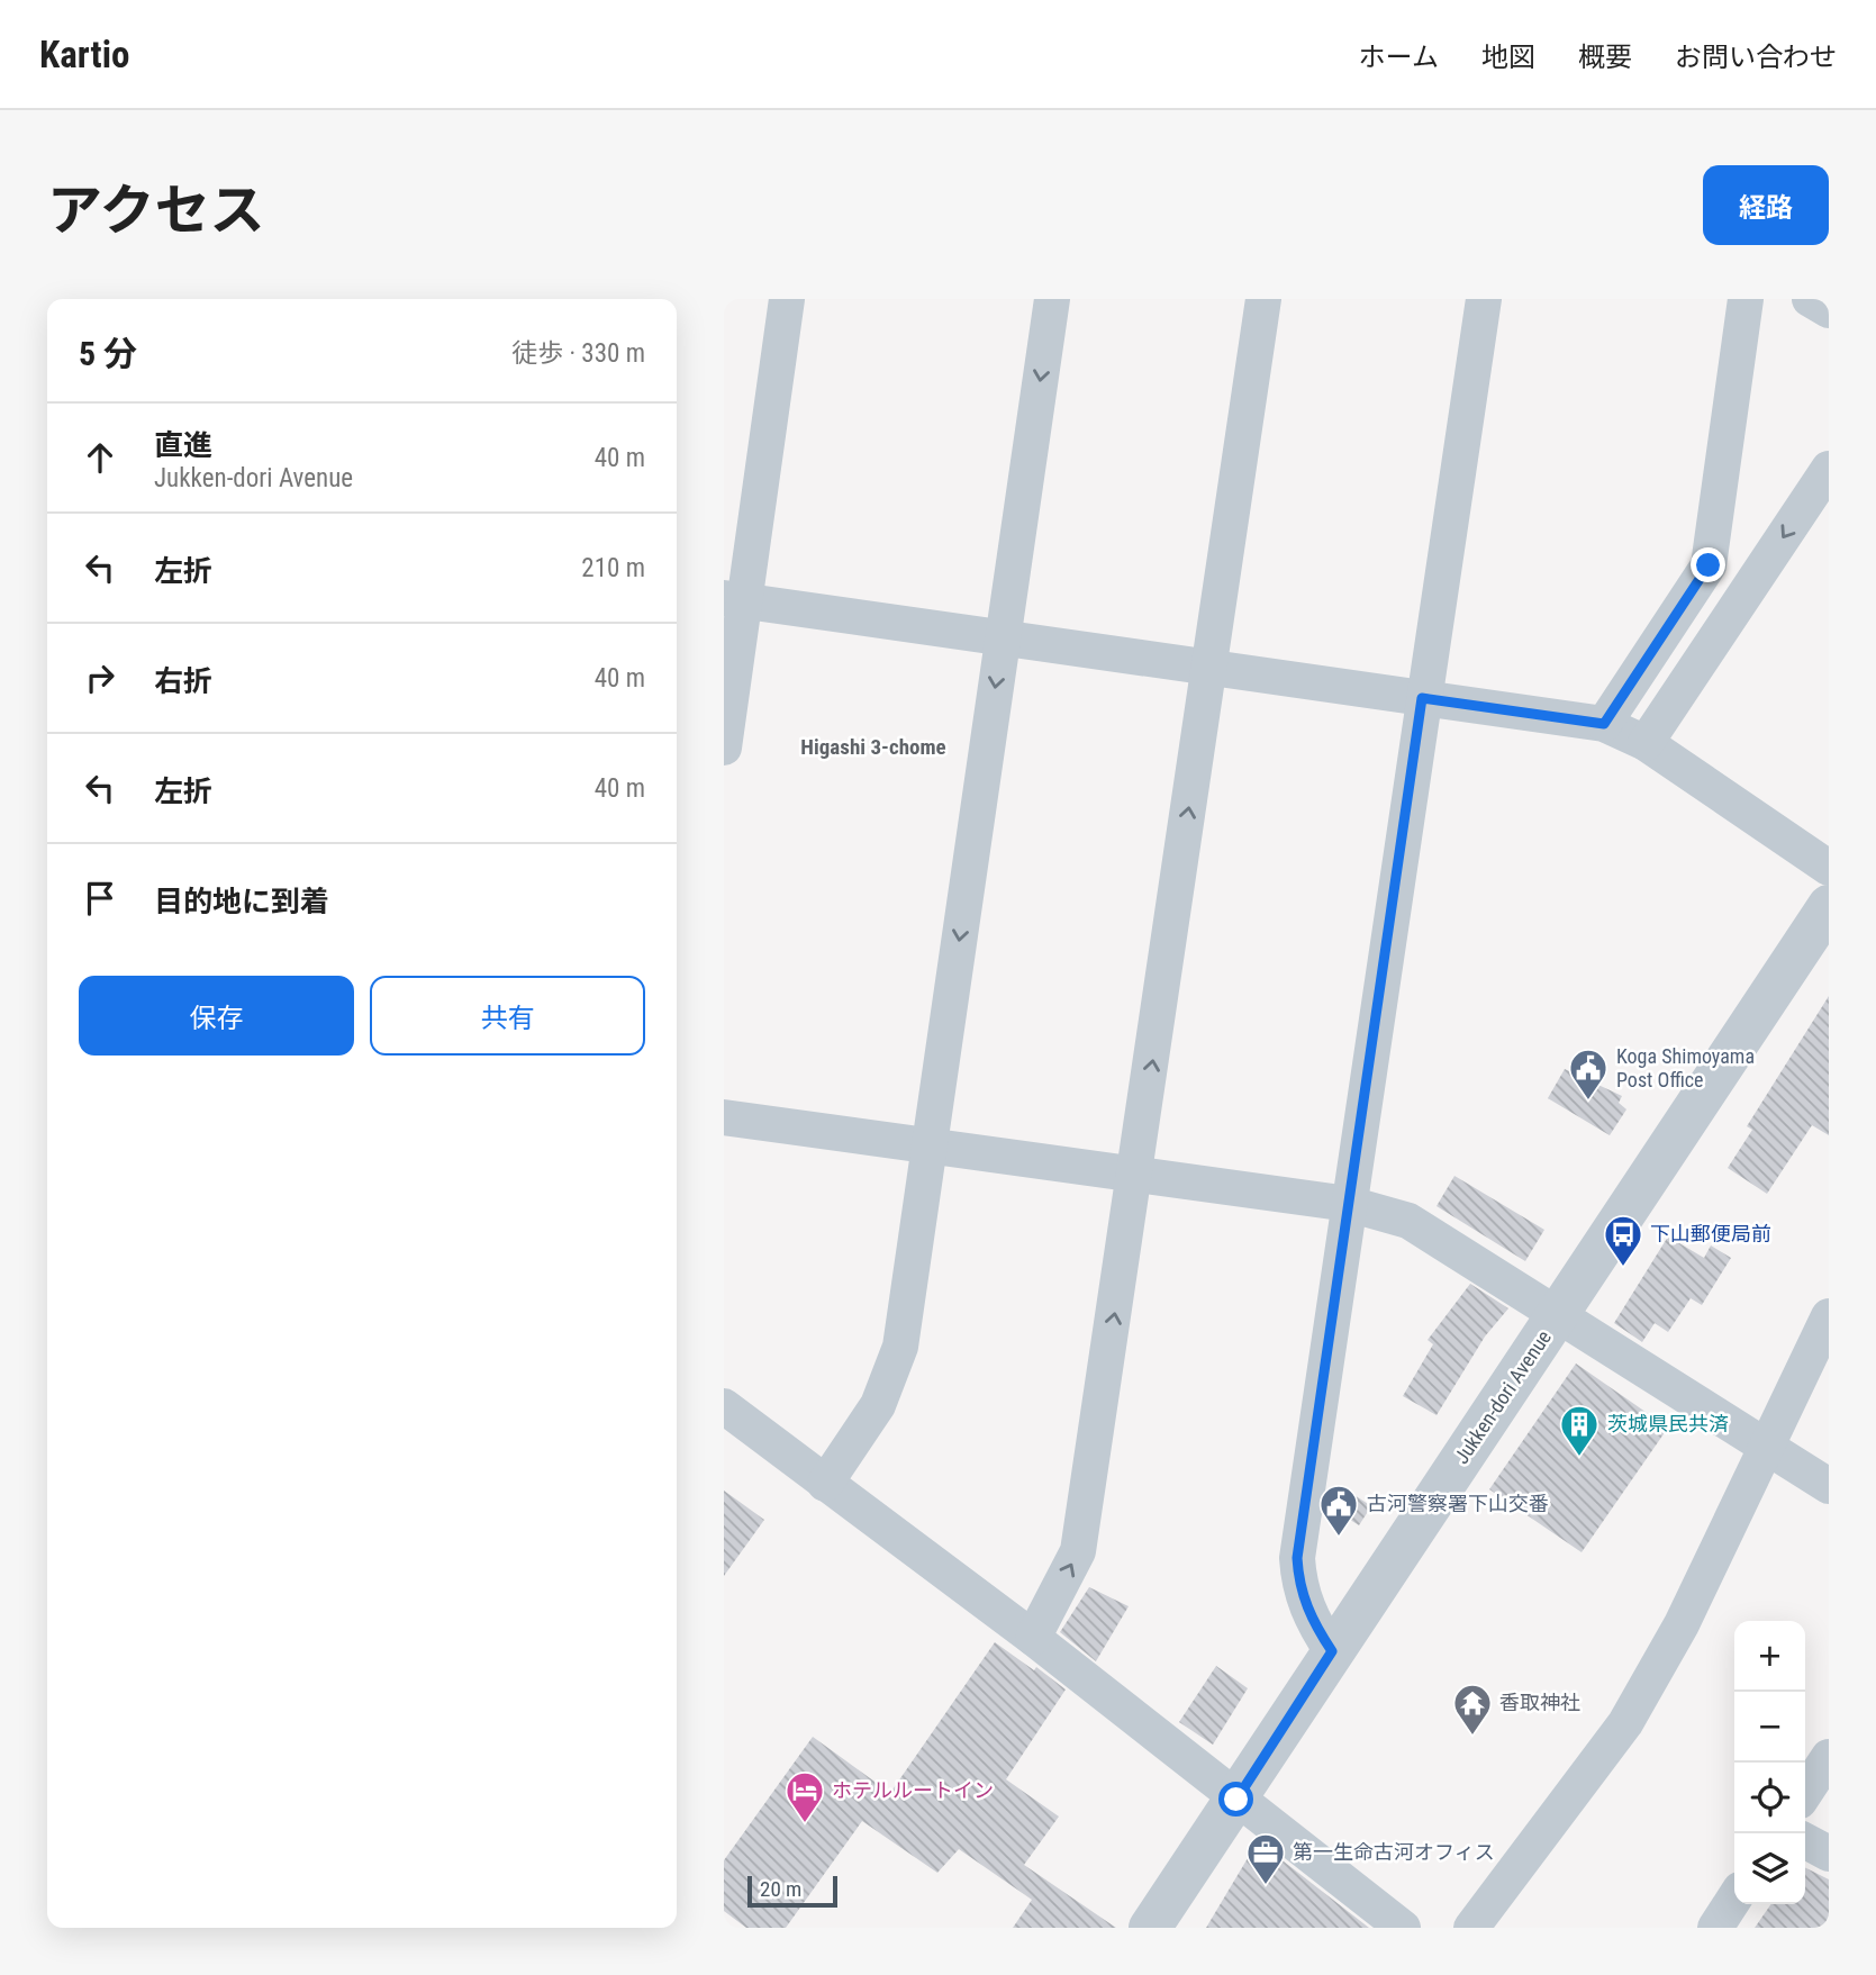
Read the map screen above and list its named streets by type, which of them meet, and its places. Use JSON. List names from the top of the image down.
{
  "streets": {
    "street": ["Jukken-dori Avenue"]
  },
  "districts": ["Higashi 3-chome"],
  "places": {
    "public building": ["Koga Shimoyama Post Office", "古河警察署下山交番"],
    "bus stop": ["下山郵便局前"],
    "building": ["茨城県民共済"],
    "temple": ["香取神社"],
    "hotel": ["ホテルルートイン"],
    "office": ["第一生命古河オフィス"]
  },
  "scale_bar": "20 m",
  "page": {
    "header": "Kartio",
    "nav": [
      "ホーム",
      "地図",
      "概要",
      "お問い合わせ"
    ],
    "title": "アクセス",
    "buttons": [
      "経路",
      ["保存", "共有"]
    ],
    "heading": ["5 分", "徒歩 · 330 m"],
    "list": [
      ["直進", "Jukken-dori Avenue", "40 m"],
      ["左折", "210 m"],
      ["右折", "40 m"],
      ["左折", "40 m"],
      "目的地に到着"
    ],
    "map_buttons": ["+", "−"],
    "scale": "20 m"
  }
}
